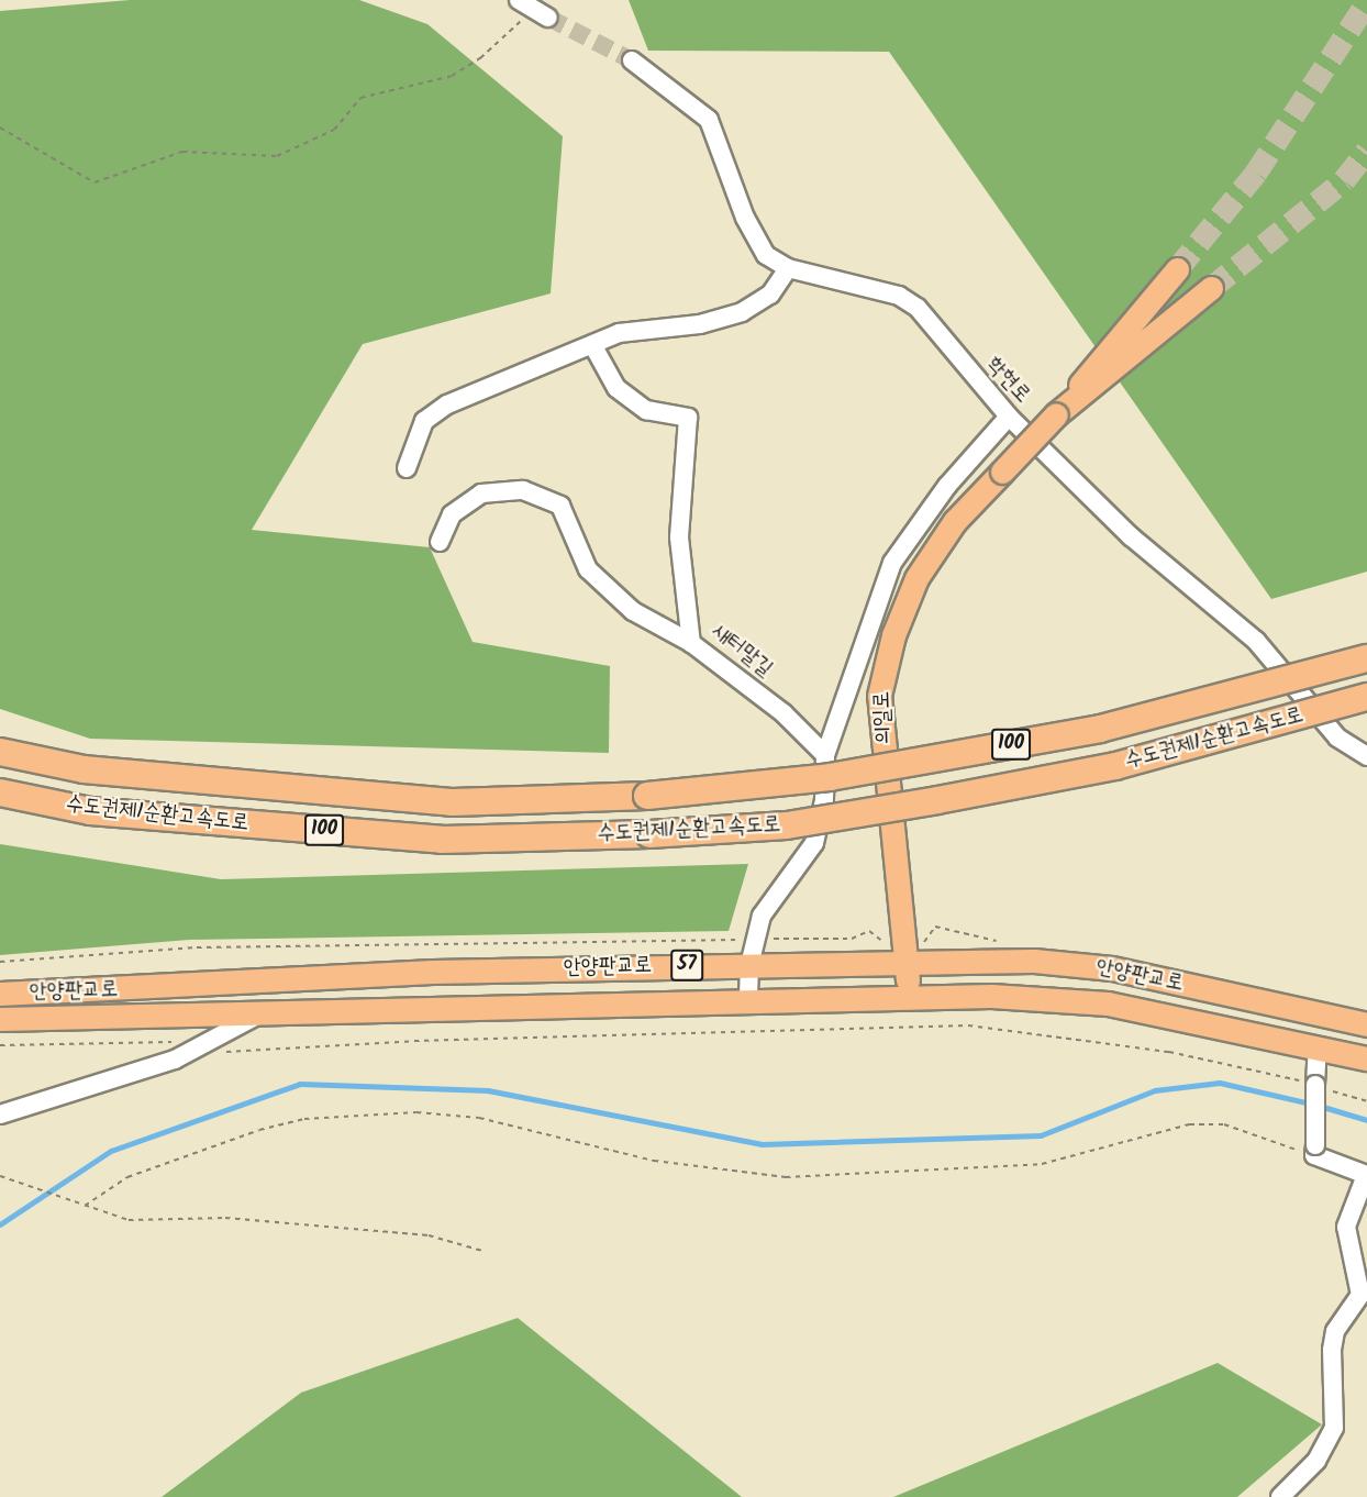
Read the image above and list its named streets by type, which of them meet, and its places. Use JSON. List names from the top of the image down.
{
  "streets": {
    "highway": ["수도권제1순환고속도로", "100"],
    "main road": ["의일로", "57", "안양판교로"],
    "street": ["학현로", "새터말길"]
  },
  "crossings": [
    ["의일로", "안양판교로"]
  ]
}
